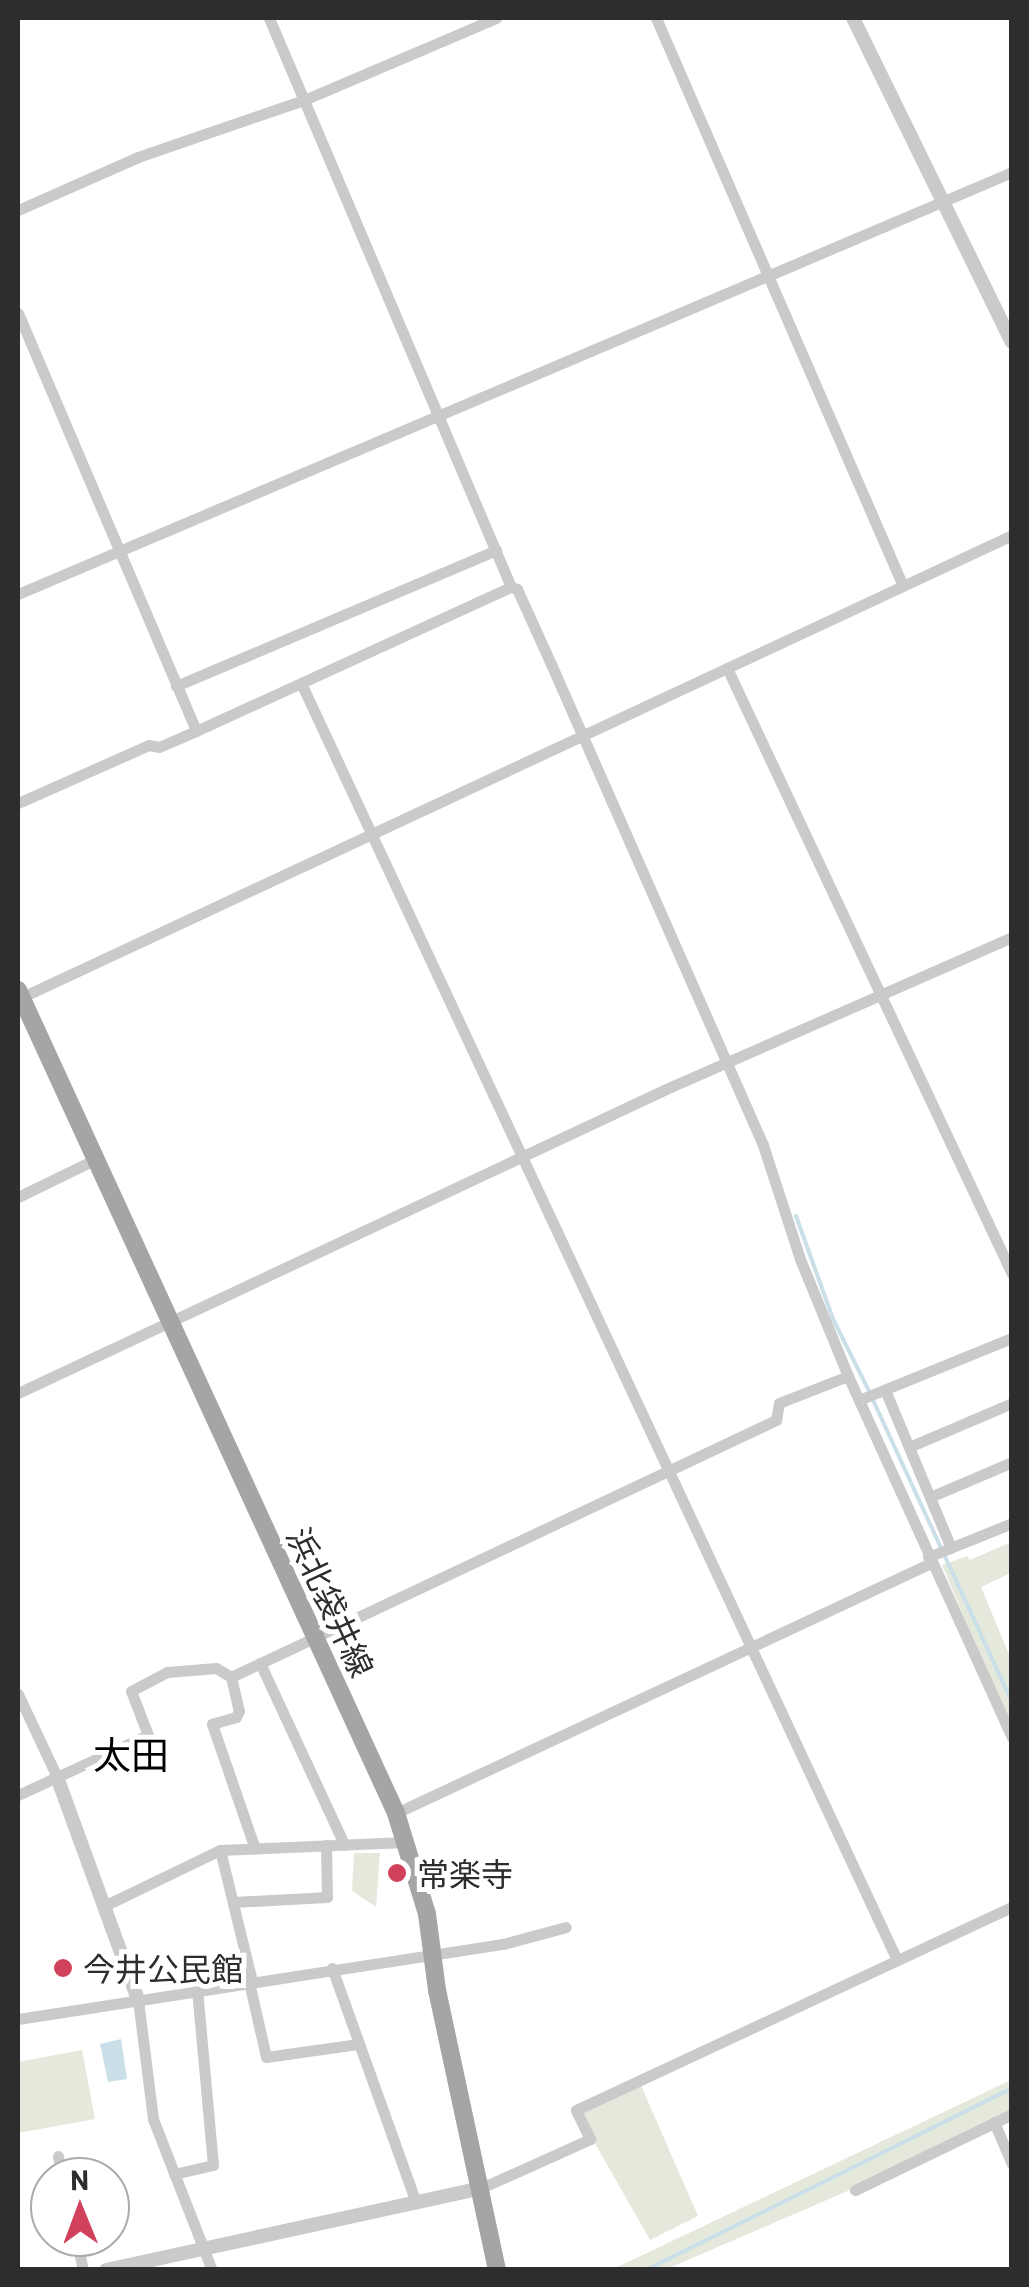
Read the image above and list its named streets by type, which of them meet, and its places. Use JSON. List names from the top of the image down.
{
  "streets": {
    "main road": ["浜北袋井線"]
  },
  "districts": ["太田"],
  "places": ["常楽寺", "今井公民館"],
  "north": "top"
}
